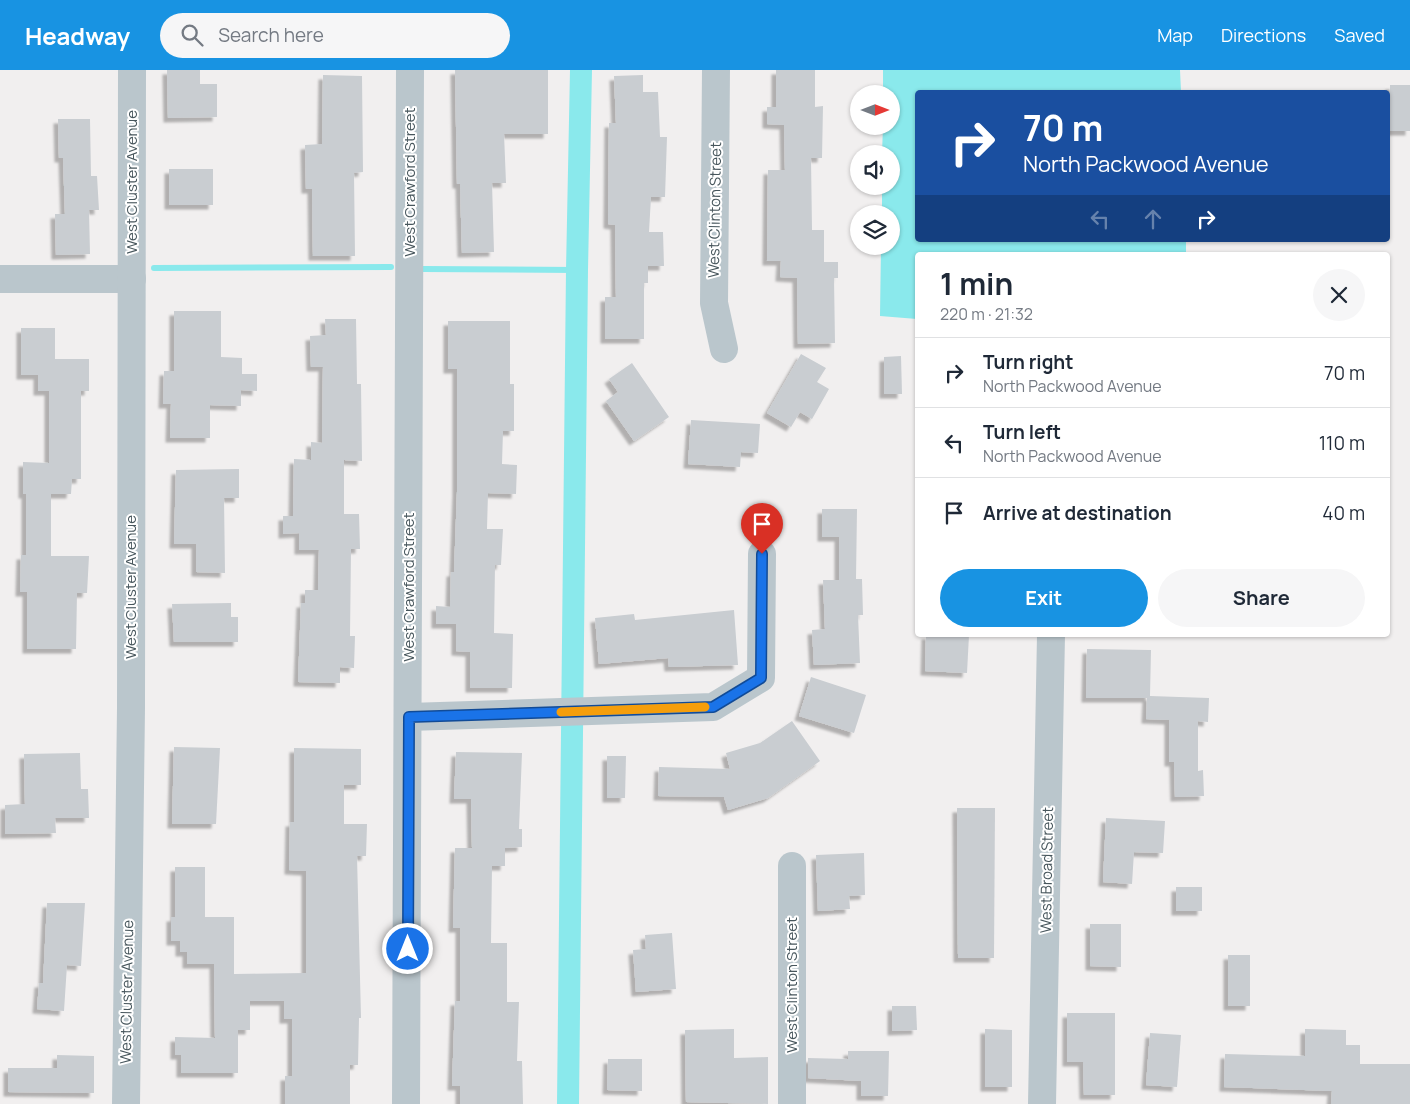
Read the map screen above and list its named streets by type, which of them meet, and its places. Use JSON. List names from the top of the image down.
{
  "streets": {
    "street": [
      "West Cluster Avenue",
      "West Crawford Street",
      "West Clinton Street",
      "West Broad Street"
    ]
  },
  "north": "right",
  "page": {
    "header": "Headway",
    "search": "Search here",
    "nav": ["Map", "Directions", "Saved"],
    "turn": ["70 m", "North Packwood Avenue"],
    "heading": ["1 min", "220 m · 21:32"],
    "list": [
      {
        "name": "Turn right",
        "note": "North Packwood Avenue",
        "value": "70 m"
      },
      {
        "name": "Turn left",
        "note": "North Packwood Avenue",
        "value": "110 m"
      },
      {
        "name": "Arrive at destination",
        "value": "40 m"
      }
    ],
    "buttons": ["Exit", "Share"]
  }
}
